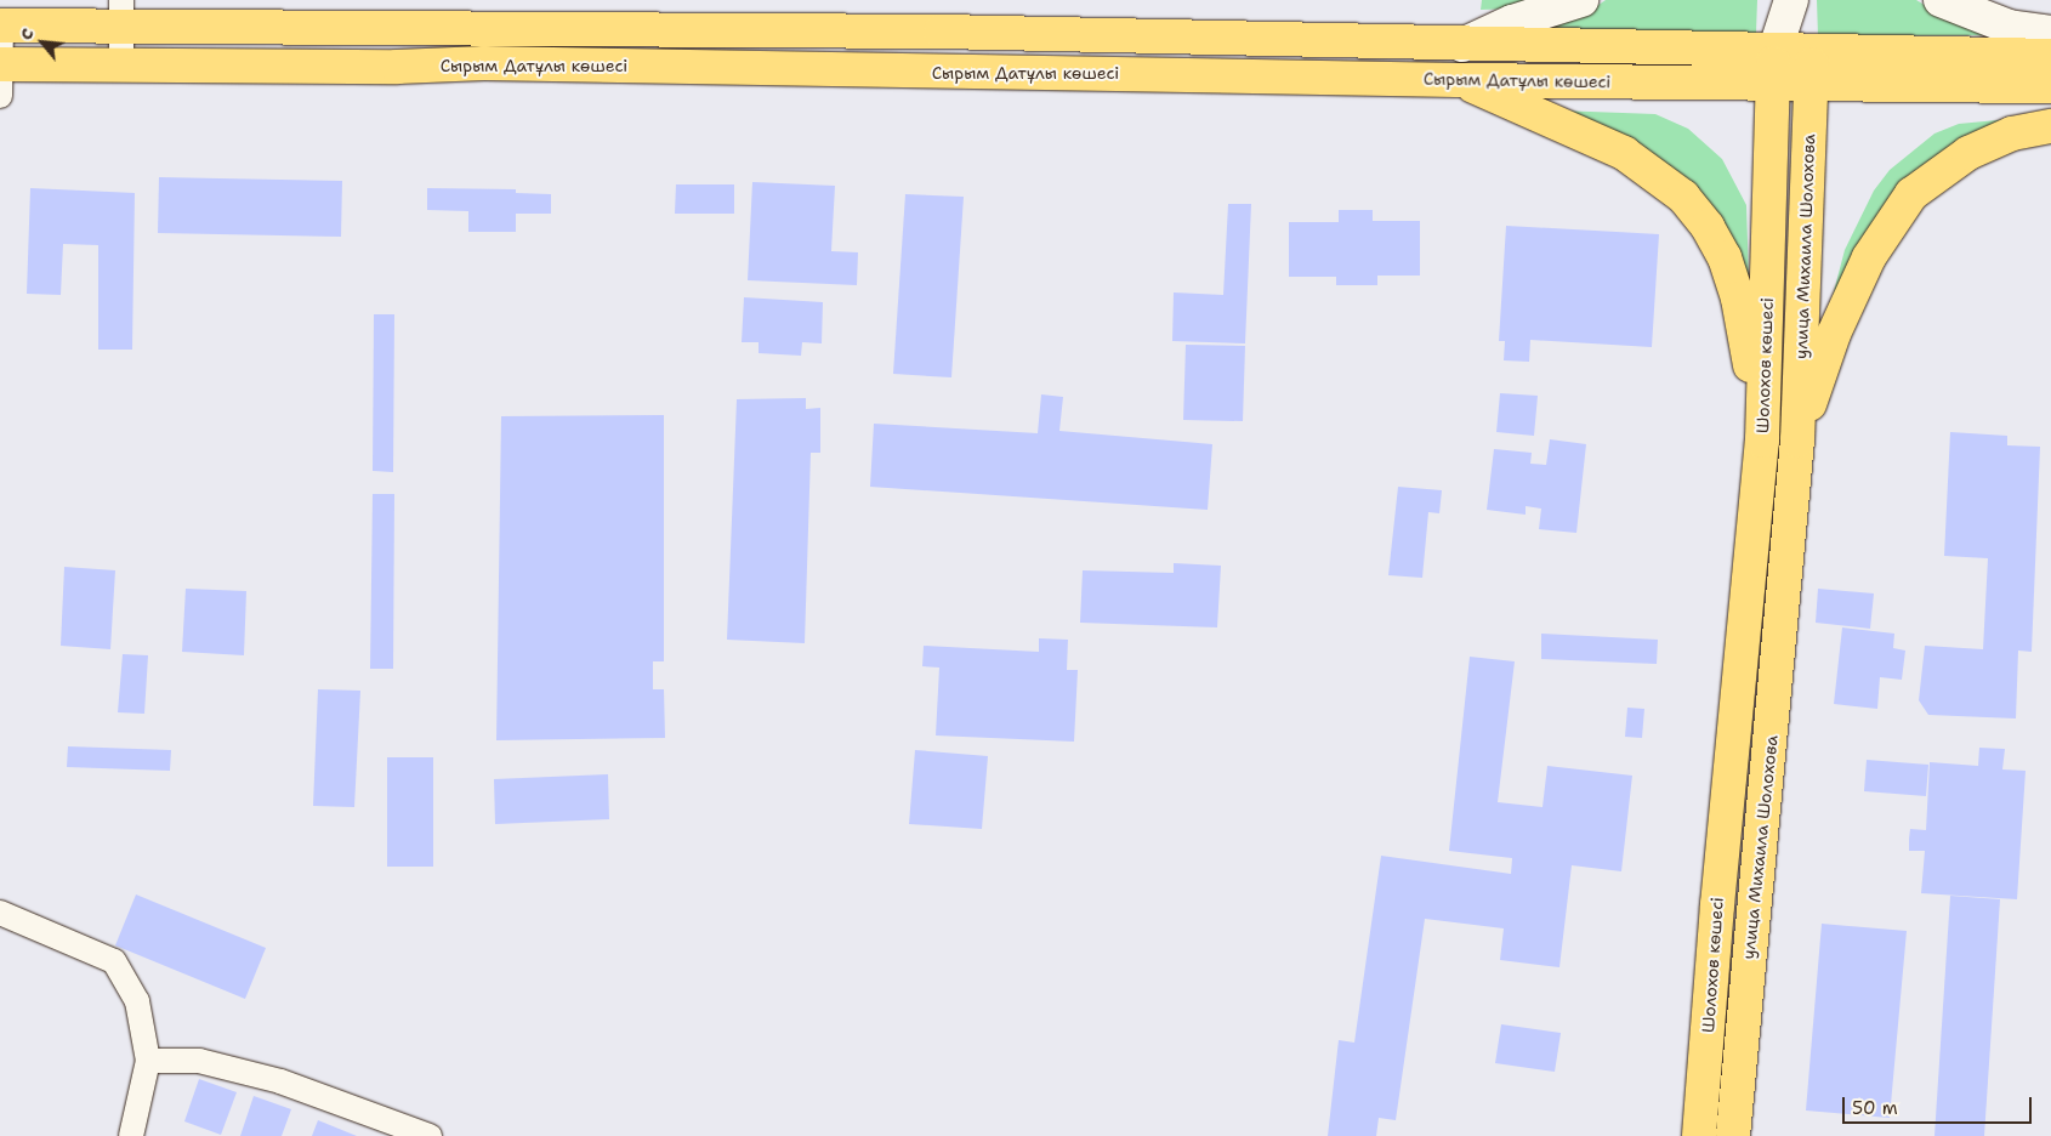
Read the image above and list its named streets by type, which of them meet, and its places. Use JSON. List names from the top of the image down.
{
  "streets": {
    "highway": ["Сырым Датұлы көшесі", "улица Михаила Шолохова", "Шолохов көшесі"]
  },
  "crossings": [
    ["Сырым Датұлы көшесі", "улица Михаила Шолохова"],
    ["Сырым Датұлы көшесі", "Шолохов көшесі"],
    ["улица Михаила Шолохова", "Шолохов көшесі"]
  ],
  "scale_bar": "50 m",
  "north": "top left"
}
